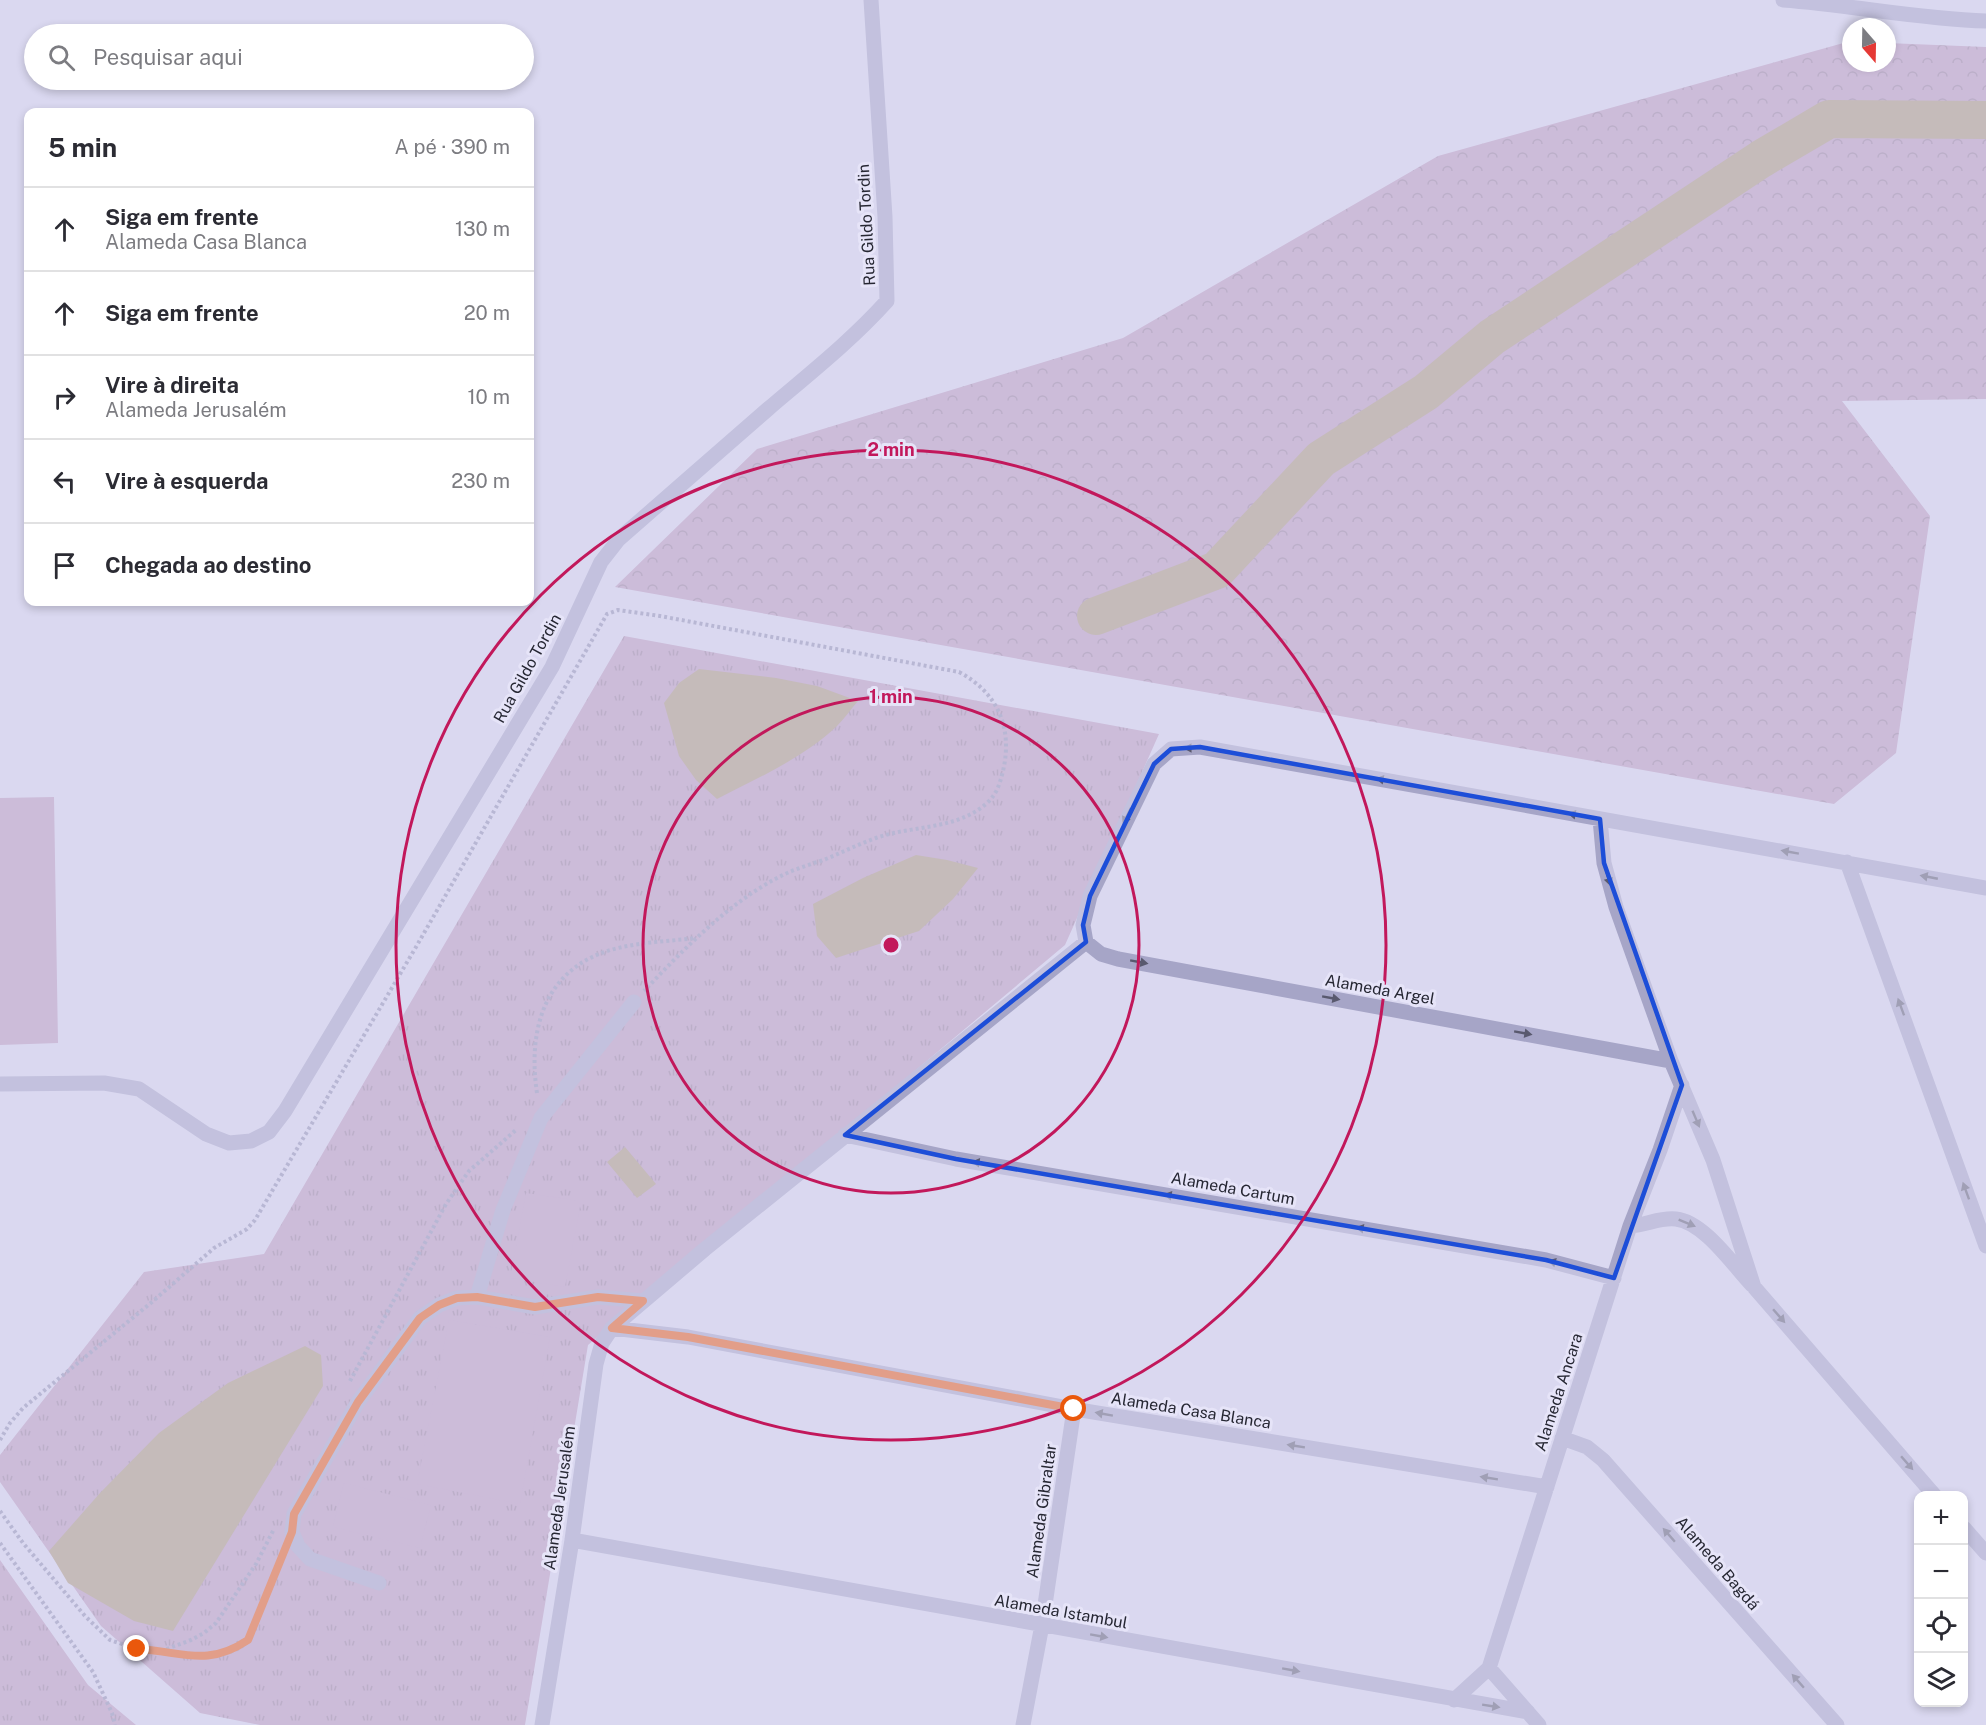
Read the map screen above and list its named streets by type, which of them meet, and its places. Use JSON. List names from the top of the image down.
{
  "streets": {
    "street": [
      "Rua Gildo Tordin",
      "Alameda Argel",
      "Alameda Cartum",
      "Alameda Ancara",
      "Alameda Casa Blanca",
      "Alameda Jerusalém",
      "Alameda Gibraltar",
      "Alameda Bagdá",
      "Alameda Istambul"
    ]
  },
  "crossings": [
    ["Alameda Argel", "Alameda Jerusalém"],
    ["Alameda Cartum", "Alameda Ancara"],
    ["Alameda Cartum", "Alameda Jerusalém"],
    ["Alameda Ancara", "Alameda Casa Blanca"],
    ["Alameda Ancara", "Alameda Bagdá"],
    ["Alameda Ancara", "Alameda Istambul"],
    ["Alameda Casa Blanca", "Alameda Jerusalém"],
    ["Alameda Casa Blanca", "Alameda Gibraltar"],
    ["Alameda Jerusalém", "Alameda Istambul"],
    ["Alameda Gibraltar", "Alameda Istambul"]
  ],
  "one_way": [
    "Alameda Argel",
    "Alameda Cartum",
    "Alameda Casa Blanca",
    "Alameda Bagdá",
    "Alameda Istambul"
  ],
  "north": "bottom",
  "page": {
    "search": "Pesquisar aqui",
    "heading": ["5 min", "A pé · 390 m"],
    "list": [
      ["Siga em frente", "Alameda Casa Blanca", "130 m"],
      ["Siga em frente", "20 m"],
      ["Vire à direita", "Alameda Jerusalém", "10 m"],
      ["Vire à esquerda", "230 m"],
      "Chegada ao destino"
    ],
    "map_buttons": ["+", "−"]
  },
  "rings": ["2 min", "1 min"]
}
